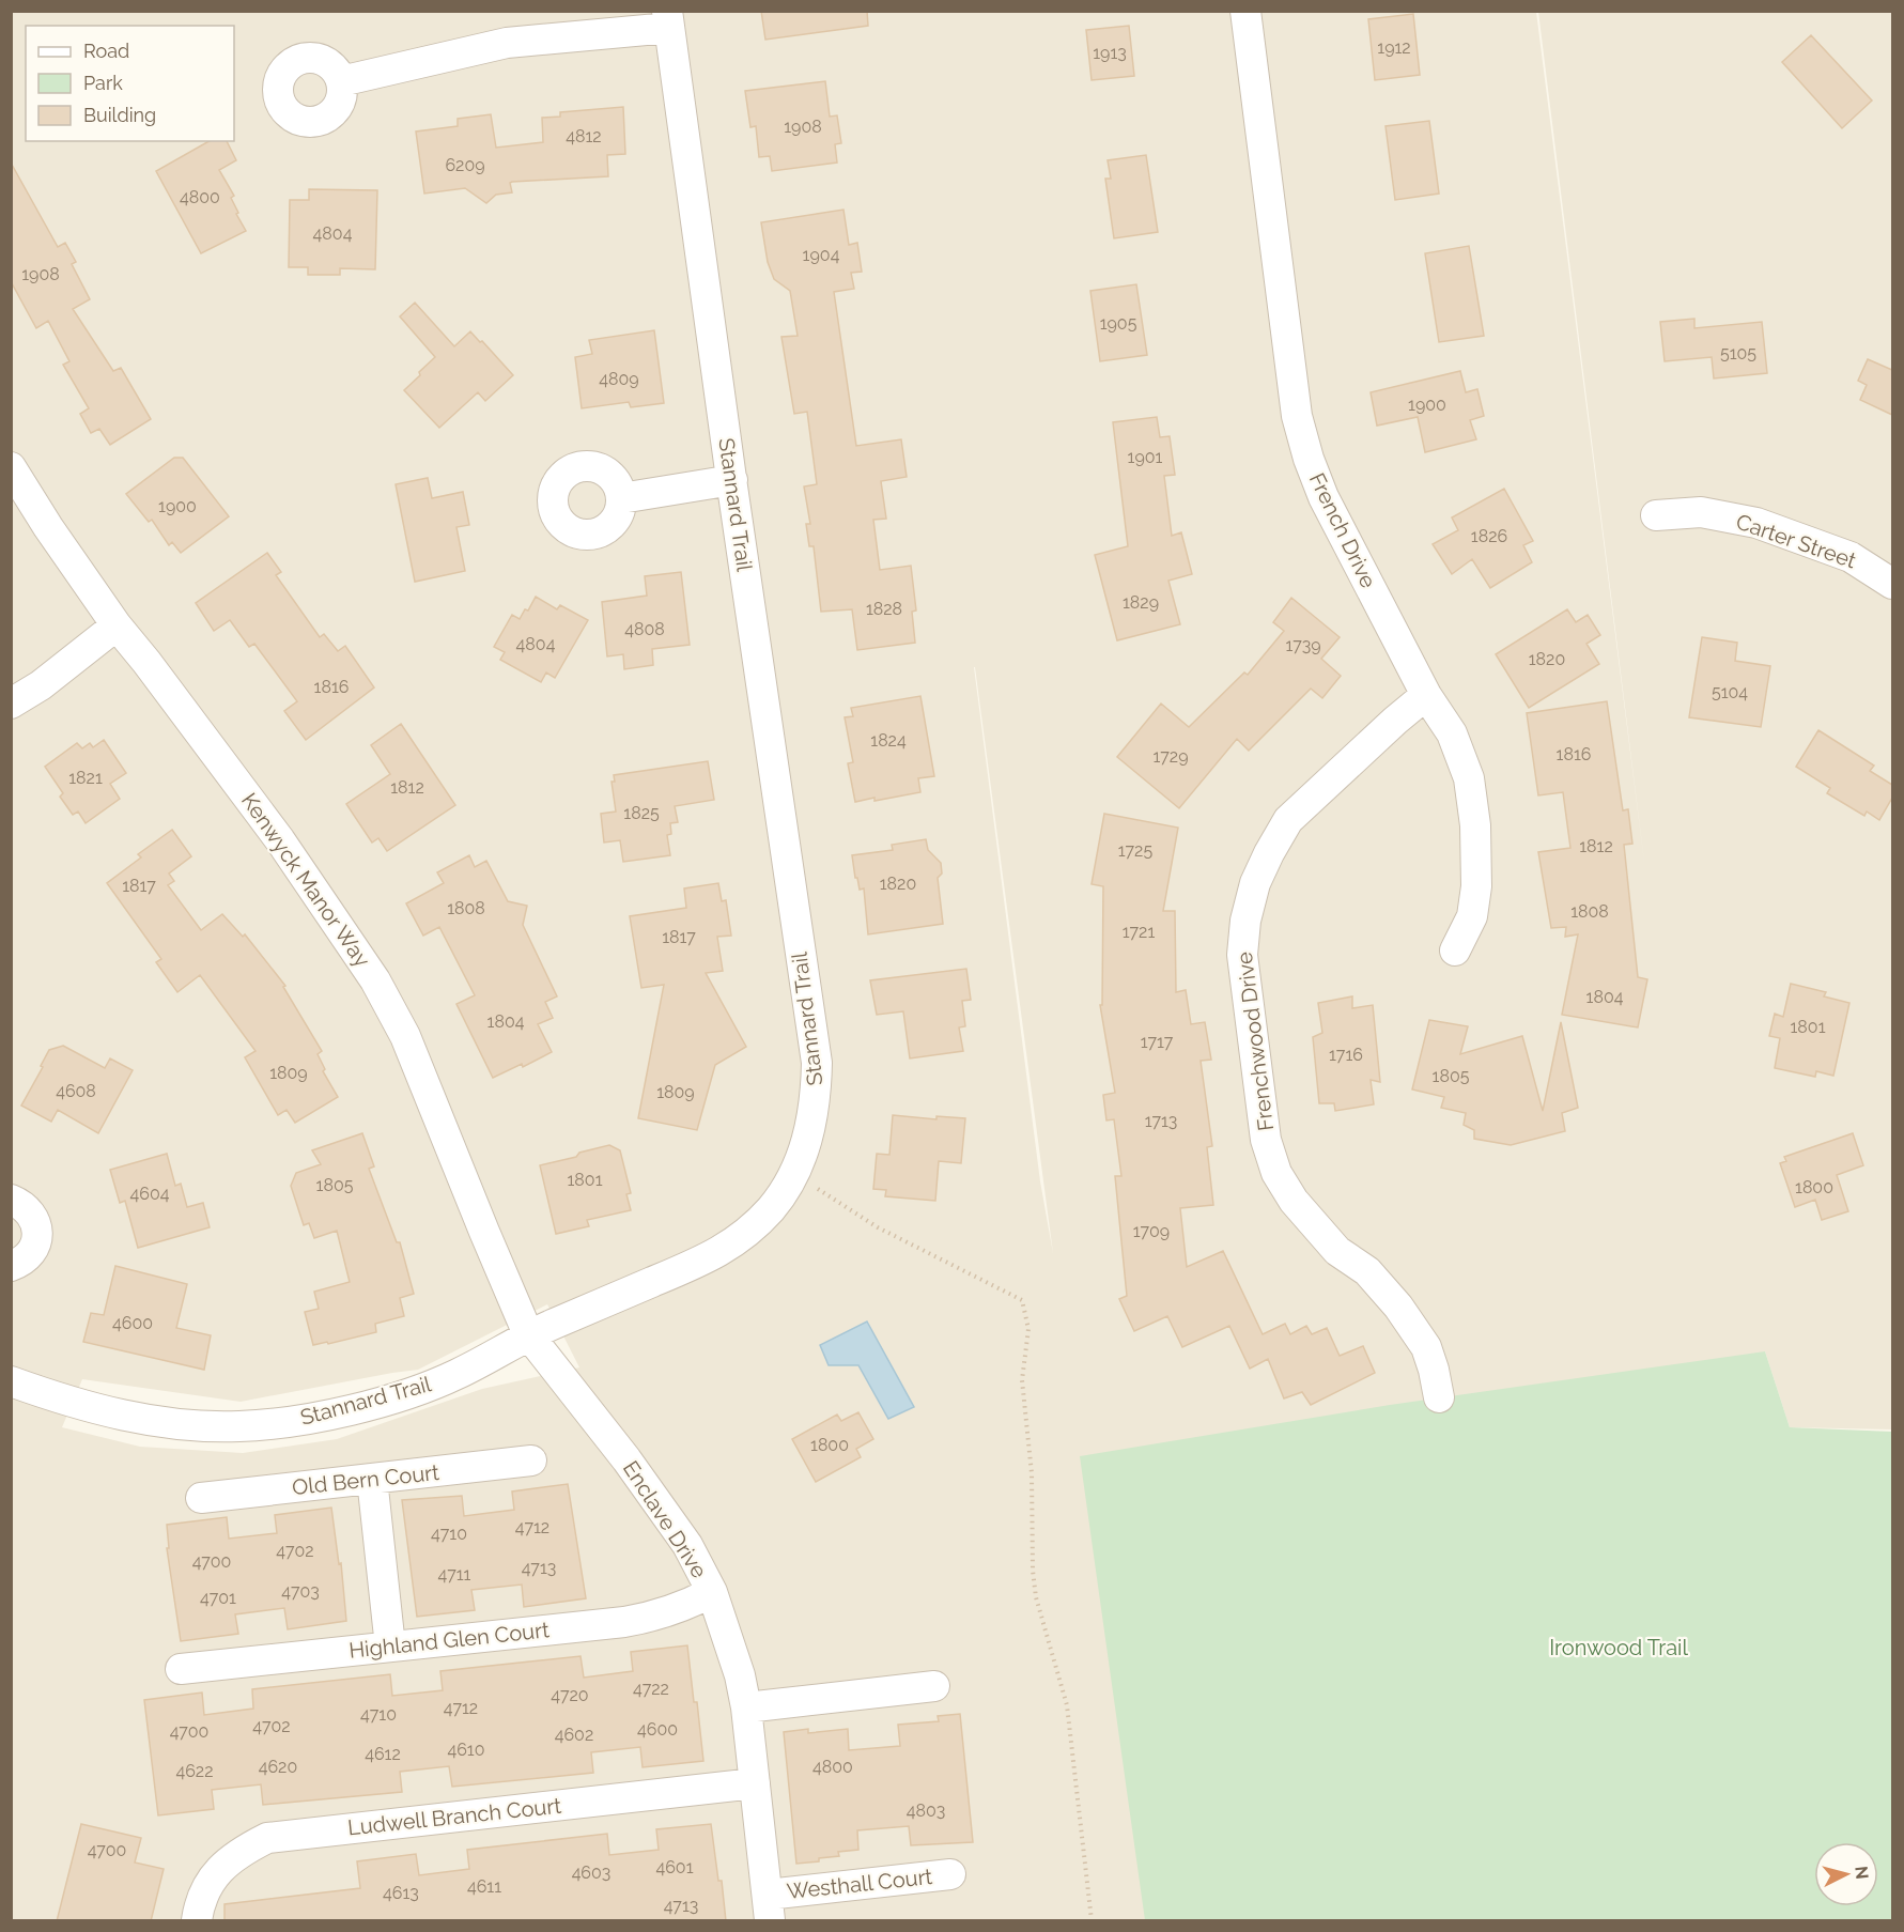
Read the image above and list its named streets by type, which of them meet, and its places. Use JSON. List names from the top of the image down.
{
  "streets": {
    "street": [
      "Stannard Trail",
      "French Drive",
      "Carter Street",
      "Kenwyck Manor Way",
      "Frenchwood Drive",
      "Old Bern Court",
      "Enclave Drive",
      "Highland Glen Court",
      "Ludwell Branch Court",
      "Westhall Court"
    ]
  },
  "crossings": [
    ["Stannard Trail", "Kenwyck Manor Way"],
    ["Stannard Trail", "Enclave Drive"],
    ["French Drive", "Frenchwood Drive"],
    ["Kenwyck Manor Way", "Enclave Drive"],
    ["Enclave Drive", "Highland Glen Court"],
    ["Enclave Drive", "Ludwell Branch Court"],
    ["Enclave Drive", "Westhall Court"]
  ],
  "parks": ["Ironwood Trail"],
  "house_numbers": [
    "1912",
    "1913",
    "1908",
    "4812",
    "6209",
    "4800",
    "4804",
    "1904",
    "1908",
    "1905",
    "5105",
    "4809",
    "1900",
    "1901",
    "1900",
    "1826",
    "1829",
    "1828",
    "4808",
    "4804",
    "1739",
    "1820",
    "1816",
    "5104",
    "1824",
    "1816",
    "1729",
    "1821",
    "1812",
    "1825",
    "1812",
    "1725",
    "1820",
    "1817",
    "1808",
    "1808",
    "1721",
    "1817",
    "1804",
    "1804",
    "1801",
    "1717",
    "1716",
    "1809",
    "1805",
    "4608",
    "1809",
    "1713",
    "1801",
    "1805",
    "1800",
    "4604",
    "1709",
    "4600",
    "1800",
    "4712",
    "4710",
    "4702",
    "4700",
    "4713",
    "4711",
    "4703",
    "4701",
    "4722",
    "4720",
    "4712",
    "4710",
    "4702",
    "4600",
    "4700",
    "4602",
    "4610",
    "4612",
    "4620",
    "4800",
    "4622",
    "4803",
    "4700",
    "4601",
    "4603",
    "4611",
    "4613",
    "4713"
  ],
  "legend": ["Road", "Park", "Building"],
  "north": "right"
}
